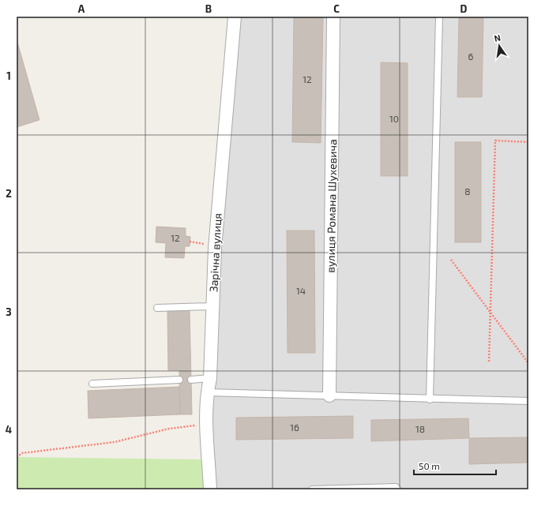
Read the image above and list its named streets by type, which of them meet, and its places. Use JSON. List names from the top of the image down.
{
  "streets": {
    "street": ["вулиця Романа Шухевича", "Зарічна вулиця"]
  },
  "house_numbers": [
    "6",
    "12",
    "10",
    "8",
    "12",
    "14",
    "16",
    "18"
  ],
  "scale_bar": "50 m",
  "north": "top",
  "grid": {
    "columns": [
      "A",
      "B",
      "C",
      "D"
    ],
    "rows": [
      "1",
      "2",
      "3",
      "4"
    ]
  }
}
